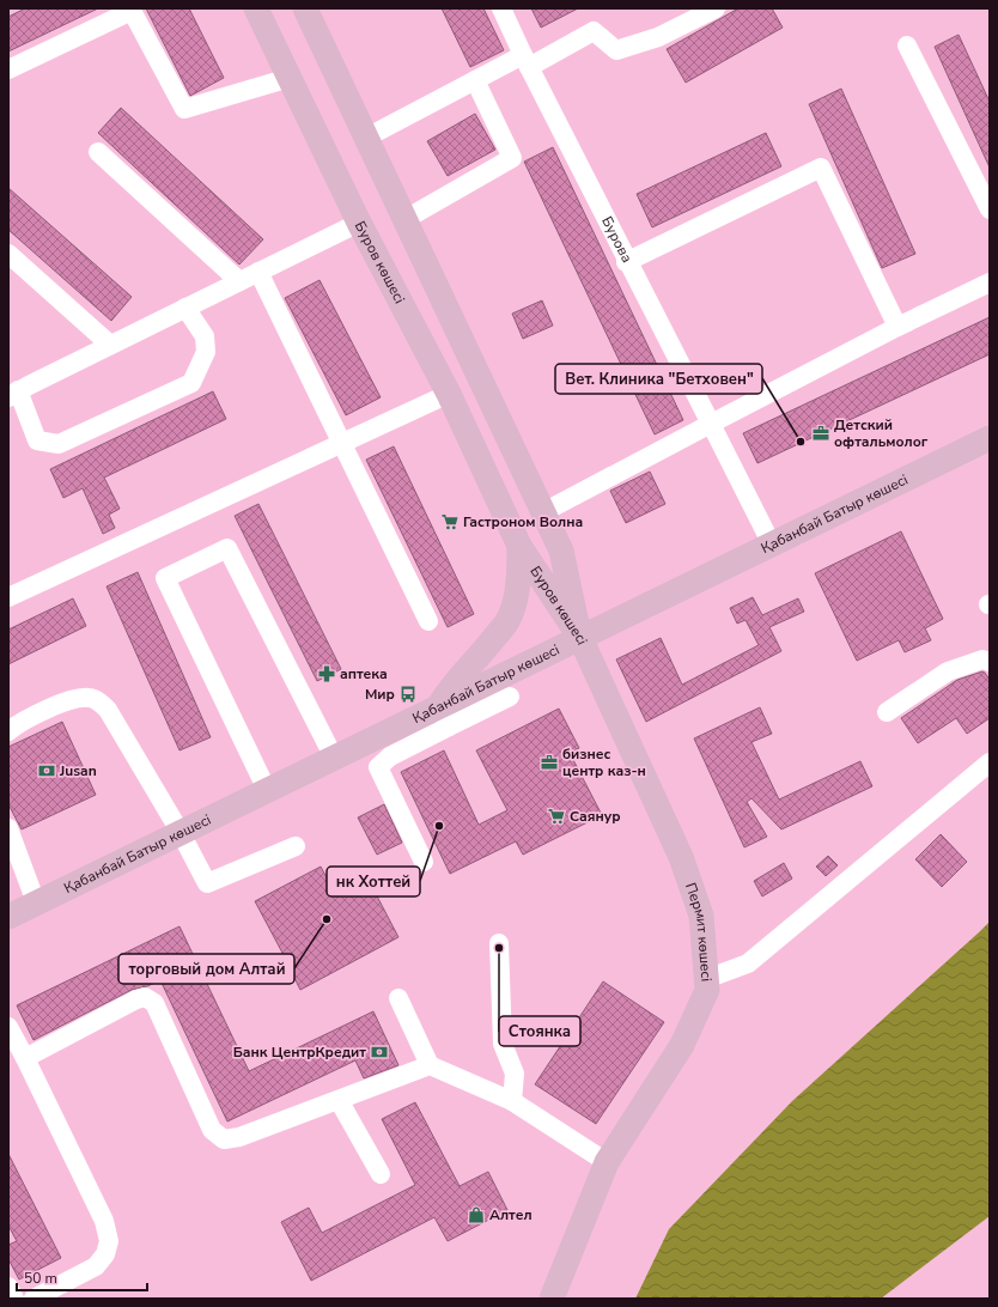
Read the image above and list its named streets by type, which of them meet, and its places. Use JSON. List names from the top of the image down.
{
  "streets": {
    "main road": ["Буров көшесі", "Қабанбай Батыр көшесі", "Пермит көшесі"],
    "street": ["Бурова"]
  },
  "crossings": [
    ["Бурова", "Қабанбай Батыр көшесі"],
    ["Буров көшесі", "Қабанбай Батыр көшесі"],
    ["Буров көшесі", "Пермит көшесі"],
    ["Қабанбай Батыр көшесі", "Пермит көшесі"]
  ],
  "places": {
    "office": ["Детский офтальмолог", "бизнес центр каз-н"],
    "other": [
      "Вет. Клиника \"Бетховен\"",
      "нк Хоттей",
      "торговый дом Алтай",
      "Стоянка"
    ],
    "supermarket": ["Гастроном Волна", "Саянур"],
    "pharmacy": ["аптека"],
    "bus stop": ["Мир"],
    "bank": ["Jusan", "Банк ЦентрКредит"],
    "shop": ["Алтел"]
  },
  "scale_bar": "50 m"
}
